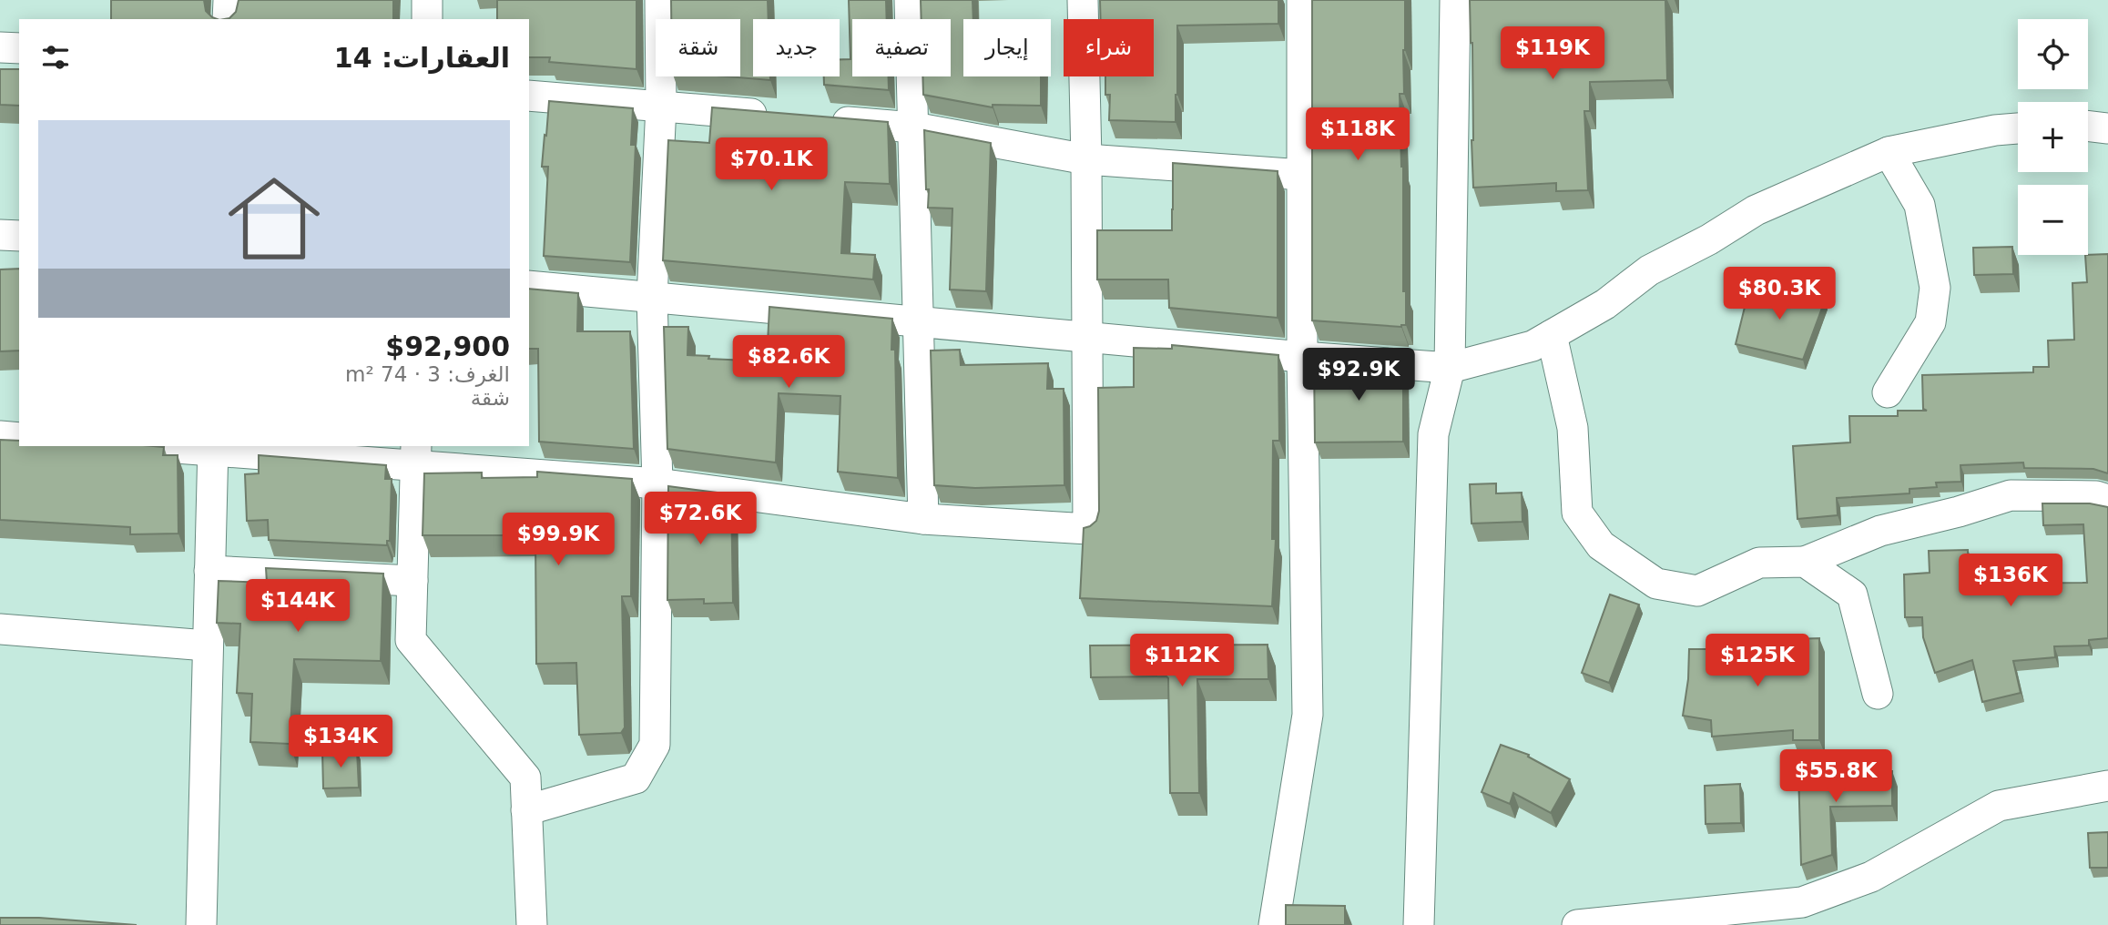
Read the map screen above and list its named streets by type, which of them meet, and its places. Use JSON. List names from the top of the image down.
{
  "page": {
    "map_buttons": ["+", "−"],
    "chip": [
      "شراء",
      "إيجار",
      "تصفية",
      "جديد",
      "شقة"
    ],
    "heading": "العقارات: 14",
    "price": [
      "$119K",
      "$118K",
      "$70.1K",
      "$80.3K",
      "$82.6K",
      "$92.9K",
      "$72.6K",
      "$99.9K",
      "$136K",
      "$144K",
      "$112K",
      "$125K",
      "$134K",
      "$55.8K"
    ],
    "list": [
      {
        "name": "$92,900",
        "note": "الغرف: 3 · 74 m² · شقة"
      }
    ]
  }
}
